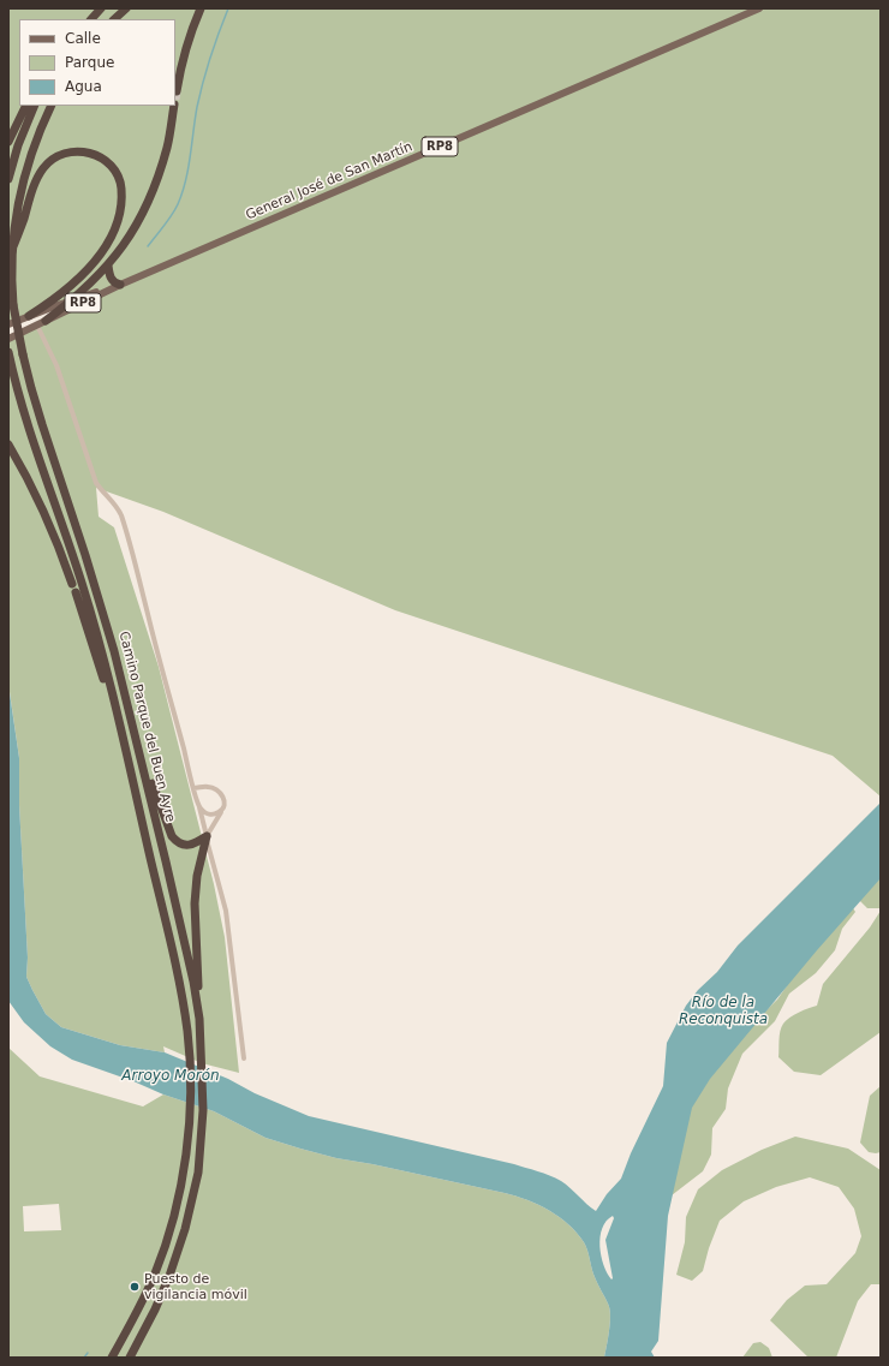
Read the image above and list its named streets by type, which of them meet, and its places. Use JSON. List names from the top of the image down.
{
  "streets": {
    "highway": ["Camino Parque del Buen Ayre"],
    "main road": ["RP8", "General José de San Martín"]
  },
  "water": ["Río de la Reconquista", "Arroyo Morón"],
  "places": ["Puesto de vigilancia móvil"],
  "legend": ["Calle", "Parque", "Agua"]
}
